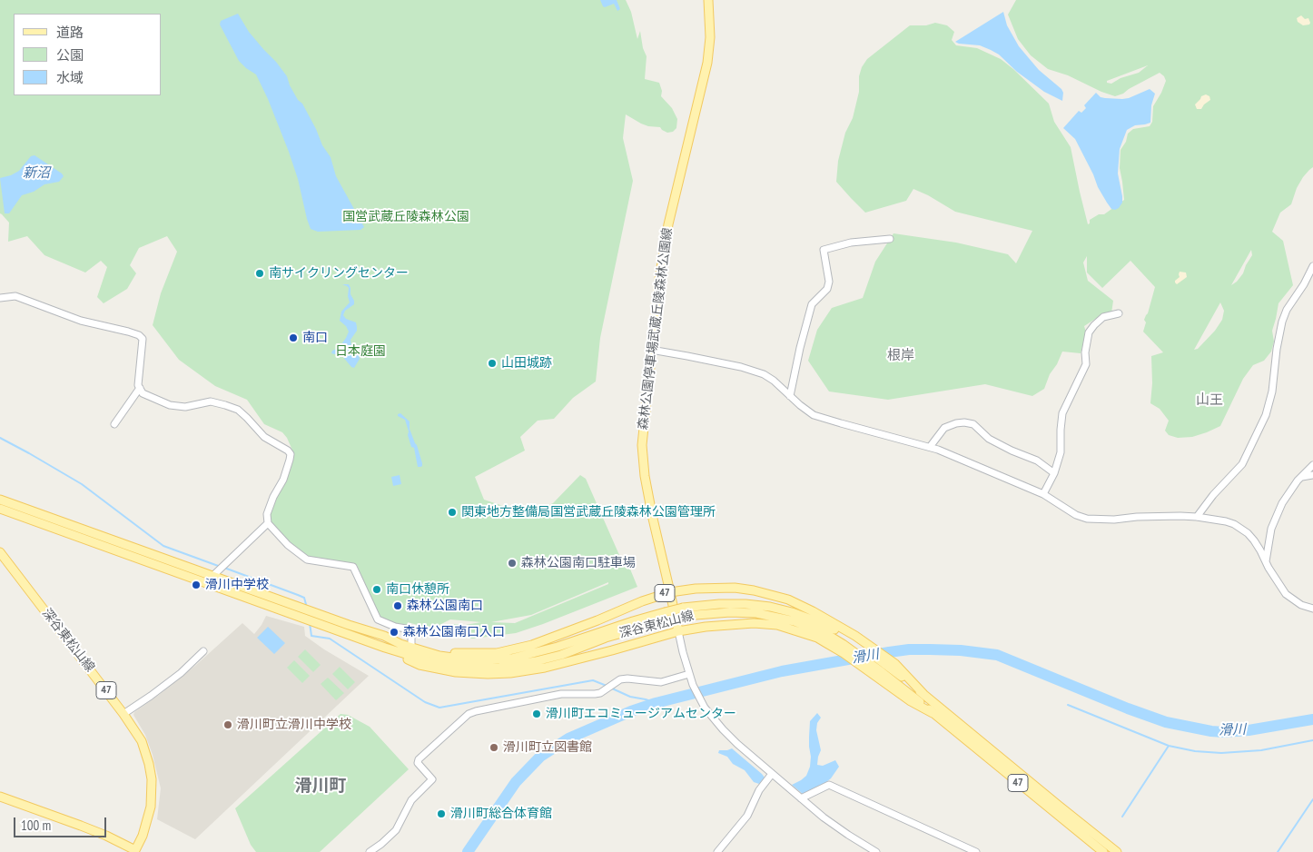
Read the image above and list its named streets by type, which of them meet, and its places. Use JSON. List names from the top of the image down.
{
  "streets": {
    "main road": ["森林公園停車場武蔵丘陵森林公園線", "47", "深谷東松山線"]
  },
  "crossings": [
    ["森林公園停車場武蔵丘陵森林公園線", "深谷東松山線"]
  ],
  "districts": ["根岸", "山王", "滑川町"],
  "water": ["新沼", "滑川"],
  "parks": ["国営武蔵丘陵森林公園", "日本庭園"],
  "places": [
    "南サイクリングセンター",
    "南口",
    "山田城跡",
    "関東地方整備局国営武蔵丘陵森林公園管理所",
    "森林公園南口駐車場",
    "滑川中学校",
    "南口休憩所",
    "森林公園南口",
    "森林公園南口入口",
    "滑川町エコミュージアムセンター",
    "滑川町立滑川中学校",
    "滑川町立図書館",
    "滑川町総合体育館"
  ],
  "legend": ["道路", "公園", "水域"],
  "scale_bar": "100 m"
}
